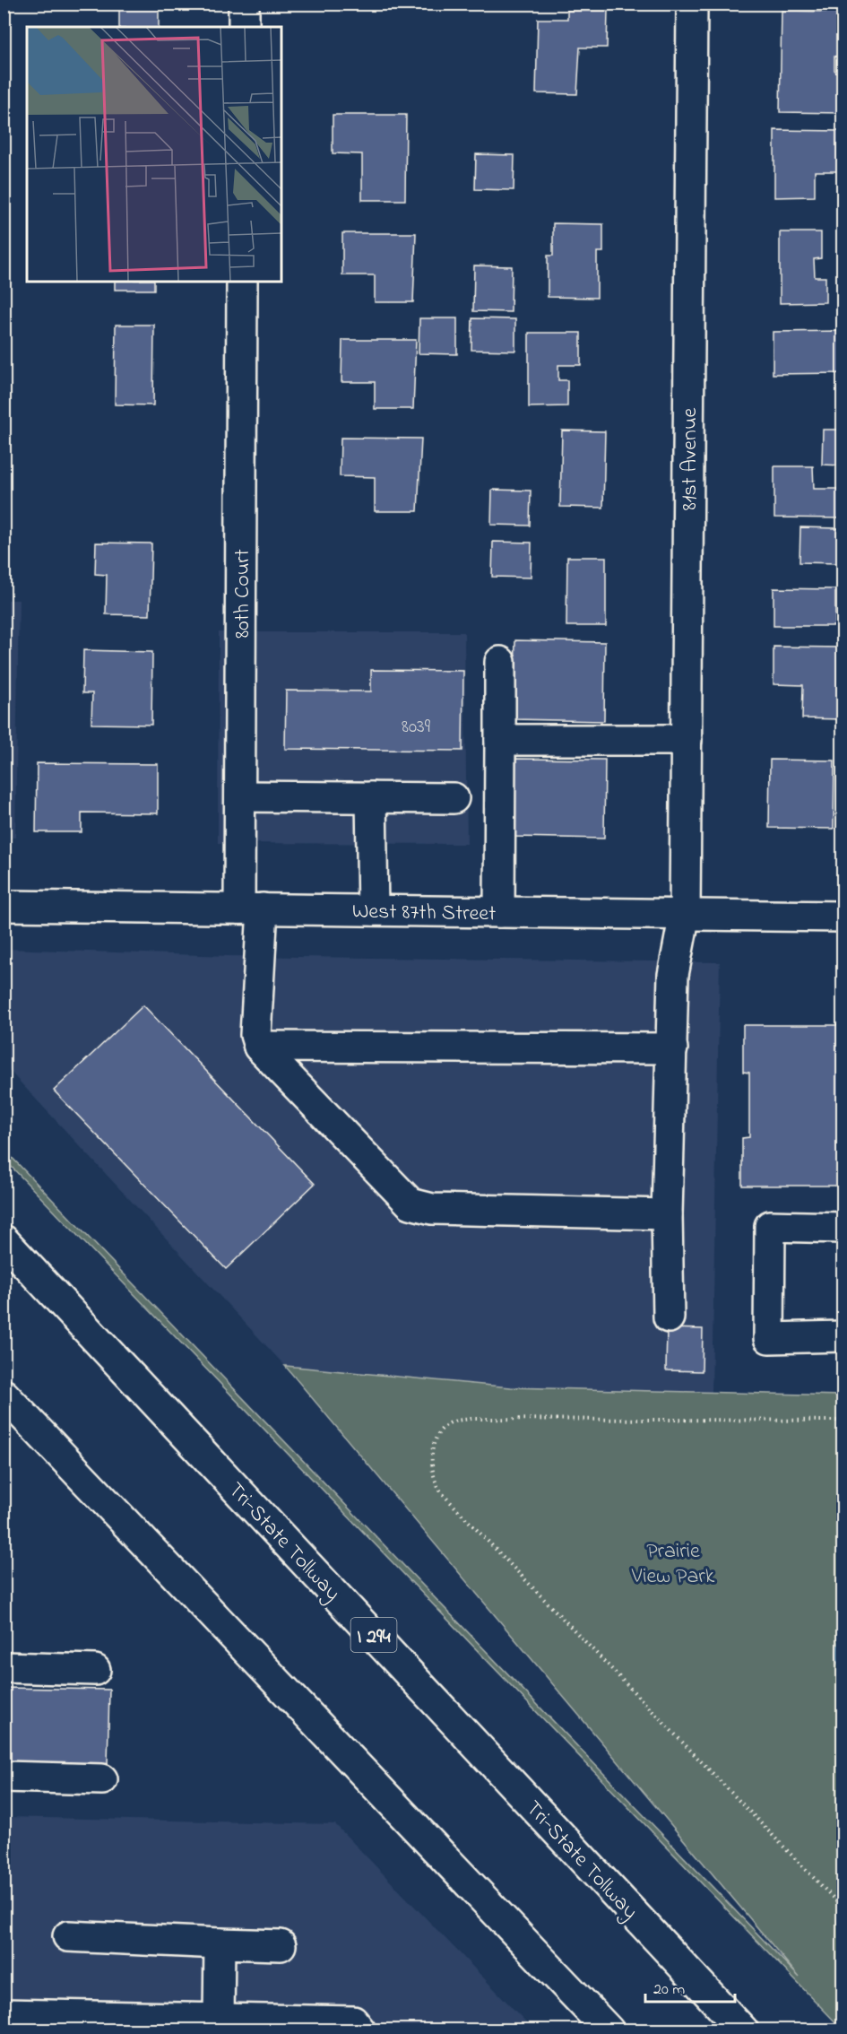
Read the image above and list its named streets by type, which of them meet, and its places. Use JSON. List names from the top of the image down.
{
  "streets": {
    "main road": [
      "81st Avenue",
      "80th Court",
      "West 87th Street",
      "Tri-State Tollway",
      "I 294"
    ]
  },
  "crossings": [
    ["81st Avenue", "West 87th Street"],
    ["80th Court", "West 87th Street"]
  ],
  "parks": ["Prairie View Park"],
  "house_numbers": ["8039"],
  "scale_bar": "20 m"
}
